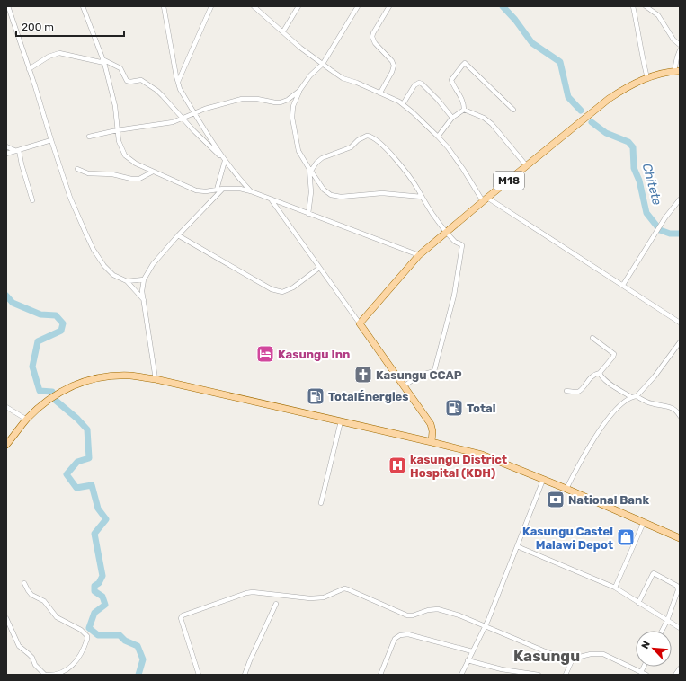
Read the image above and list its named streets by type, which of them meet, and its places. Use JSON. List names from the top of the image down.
{
  "streets": {
    "main road": ["M18"]
  },
  "districts": ["Kasungu"],
  "water": ["Chitete"],
  "places": {
    "hotel": ["Kasungu Inn"],
    "church": ["Kasungu CCAP"],
    "fuel station": ["TotalÉnergies", "Total"],
    "hospital": ["kasungu District Hospital (KDH)"],
    "bank": ["National Bank"],
    "shop": ["Kasungu Castel Malawi Depot"]
  },
  "scale_bar": "200 m",
  "north": "top left"
}
